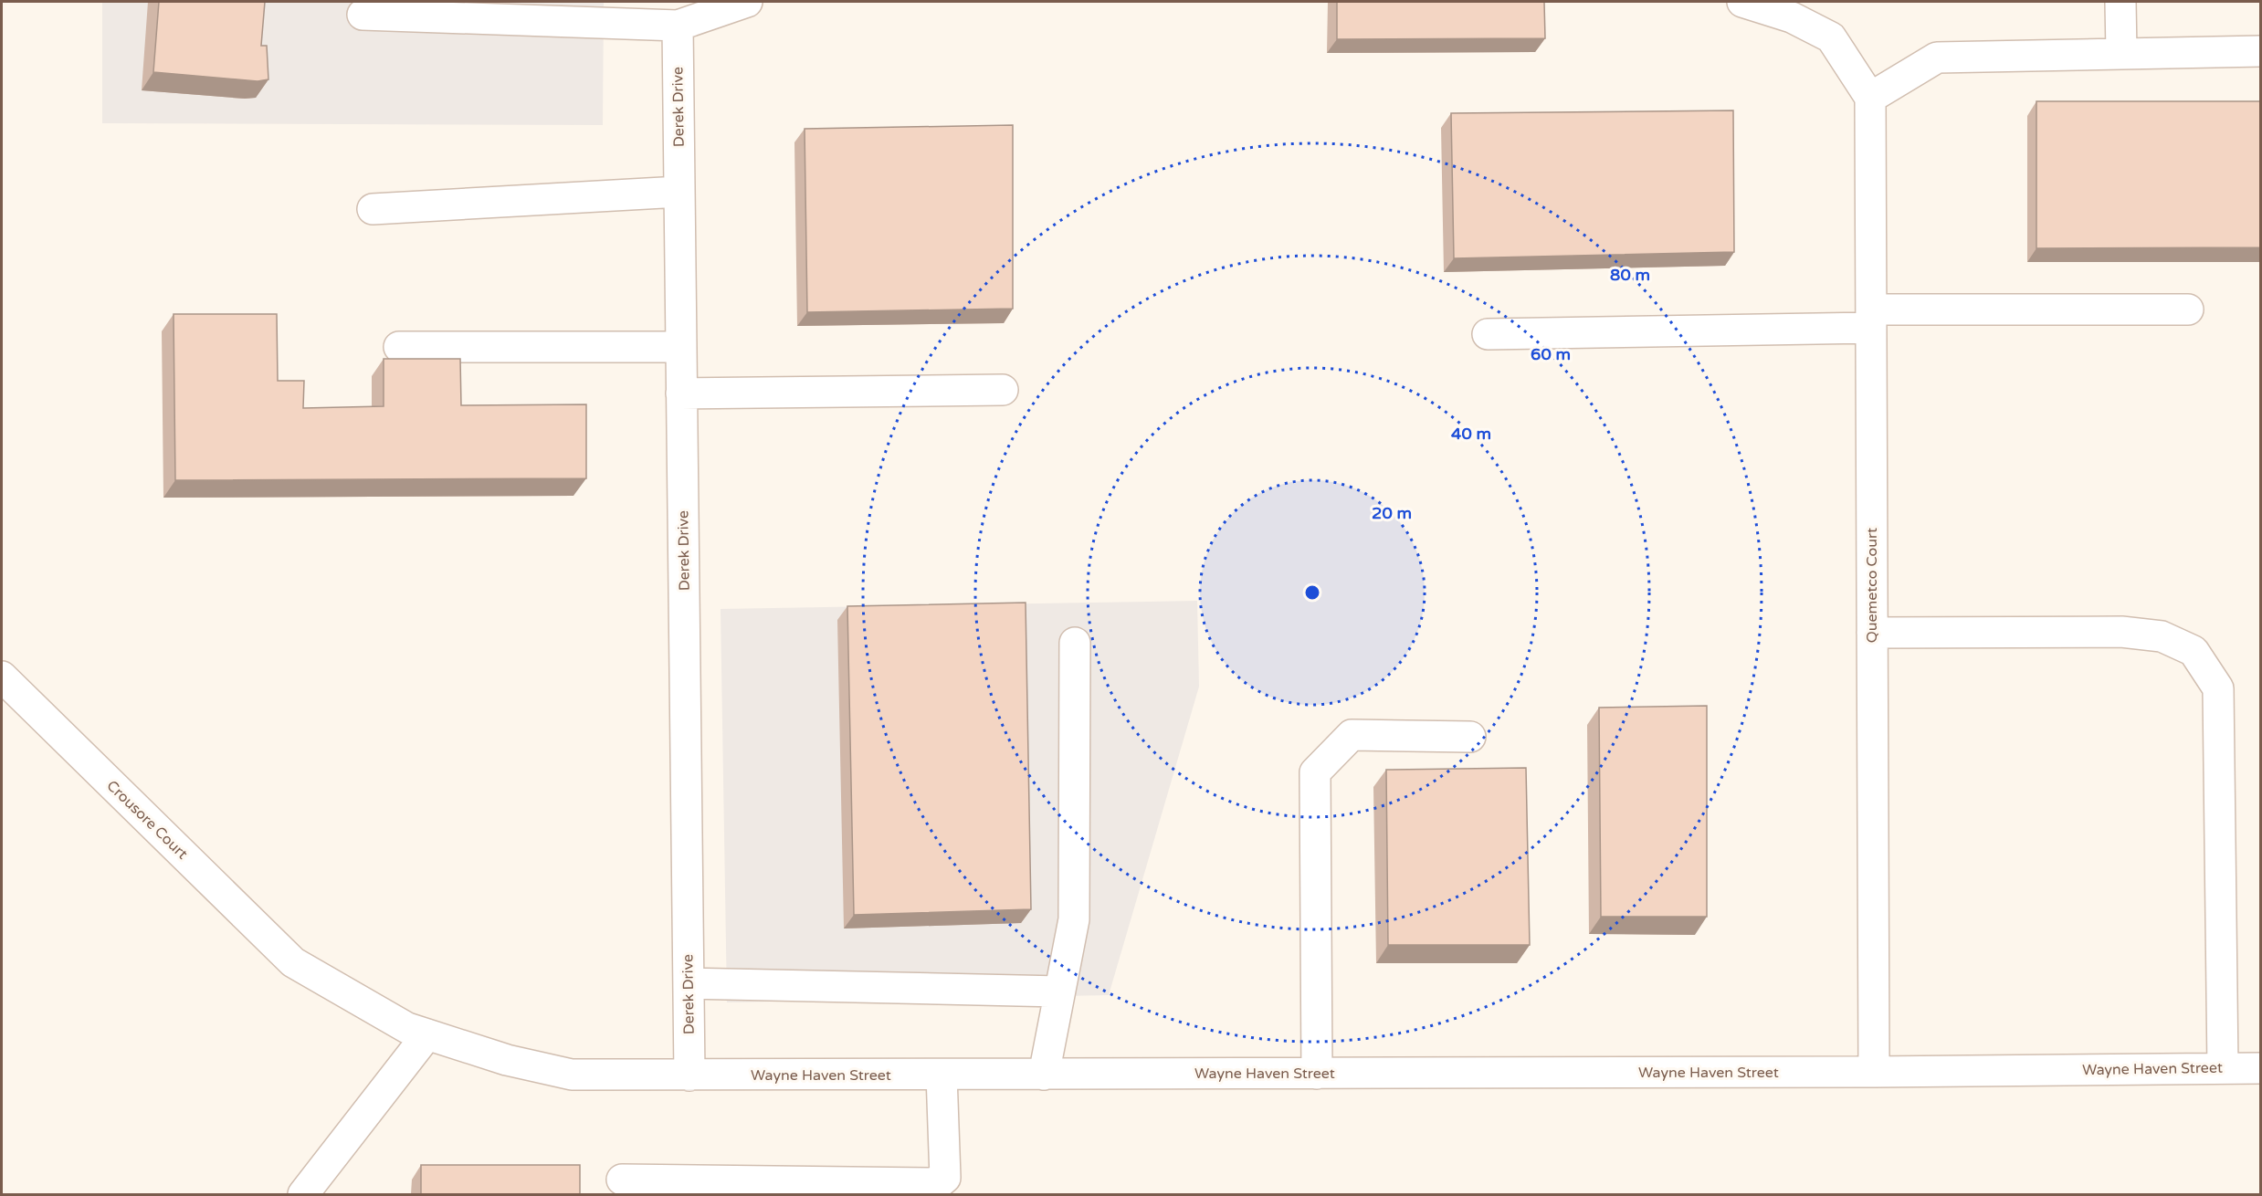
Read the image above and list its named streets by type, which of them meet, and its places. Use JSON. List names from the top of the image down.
{
  "streets": {
    "street": [
      "Derek Drive",
      "Quemetco Court",
      "Crousore Court",
      "Wayne Haven Street"
    ]
  },
  "crossings": [
    ["Derek Drive", "Wayne Haven Street"],
    ["Quemetco Court", "Wayne Haven Street"],
    ["Crousore Court", "Wayne Haven Street"]
  ],
  "rings": [
    "80 m",
    "60 m",
    "40 m",
    "20 m"
  ]
}
